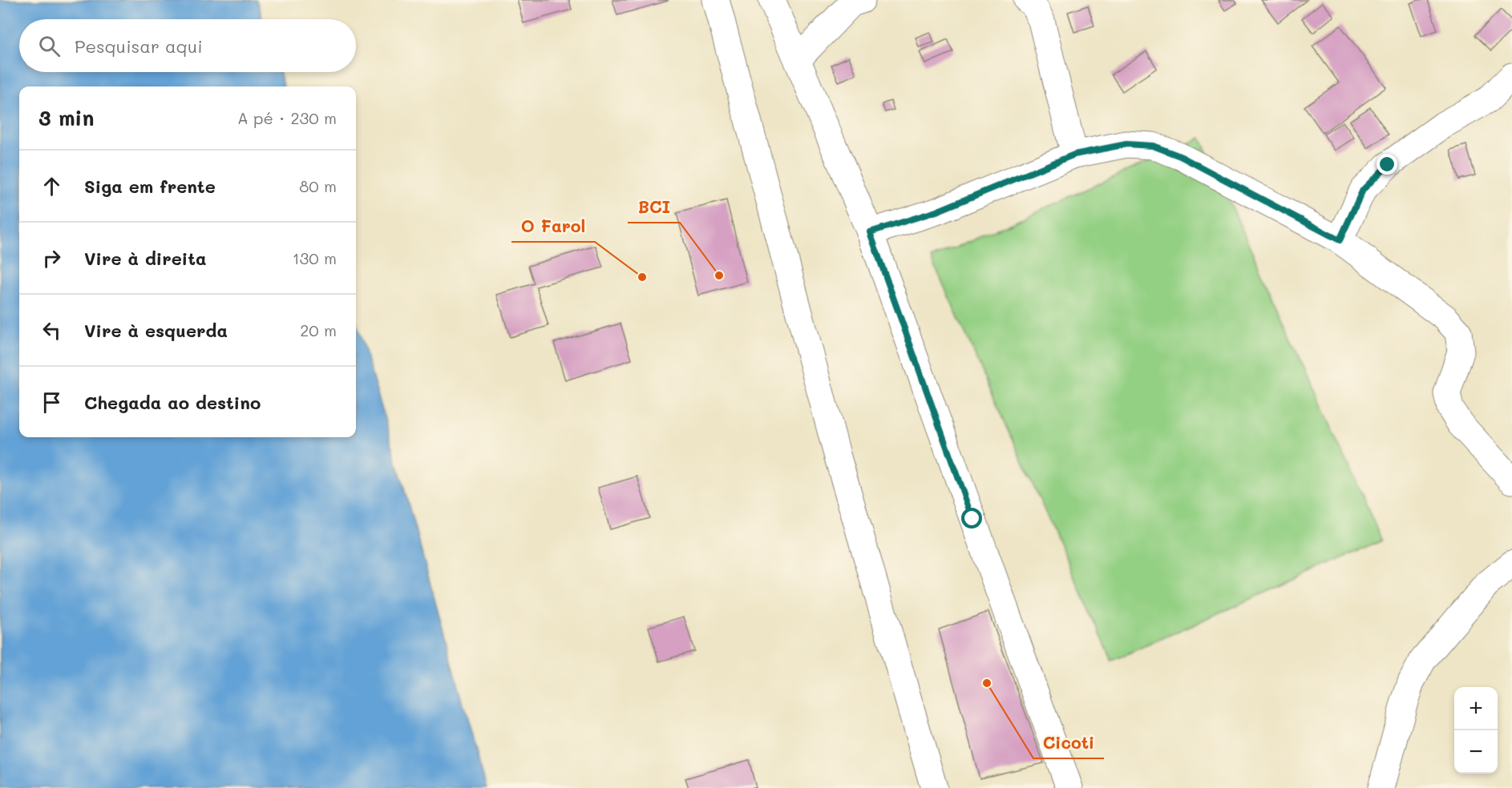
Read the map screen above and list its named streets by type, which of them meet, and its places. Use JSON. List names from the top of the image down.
{
  "places": ["BCI", "O Farol", "Cicoti"],
  "page": {
    "search": "Pesquisar aqui",
    "heading": ["3 min", "A pé · 230 m"],
    "list": [
      ["Siga em frente", "80 m"],
      ["Vire à direita", "130 m"],
      ["Vire à esquerda", "20 m"],
      "Chegada ao destino"
    ],
    "map_buttons": ["+", "−"]
  }
}
